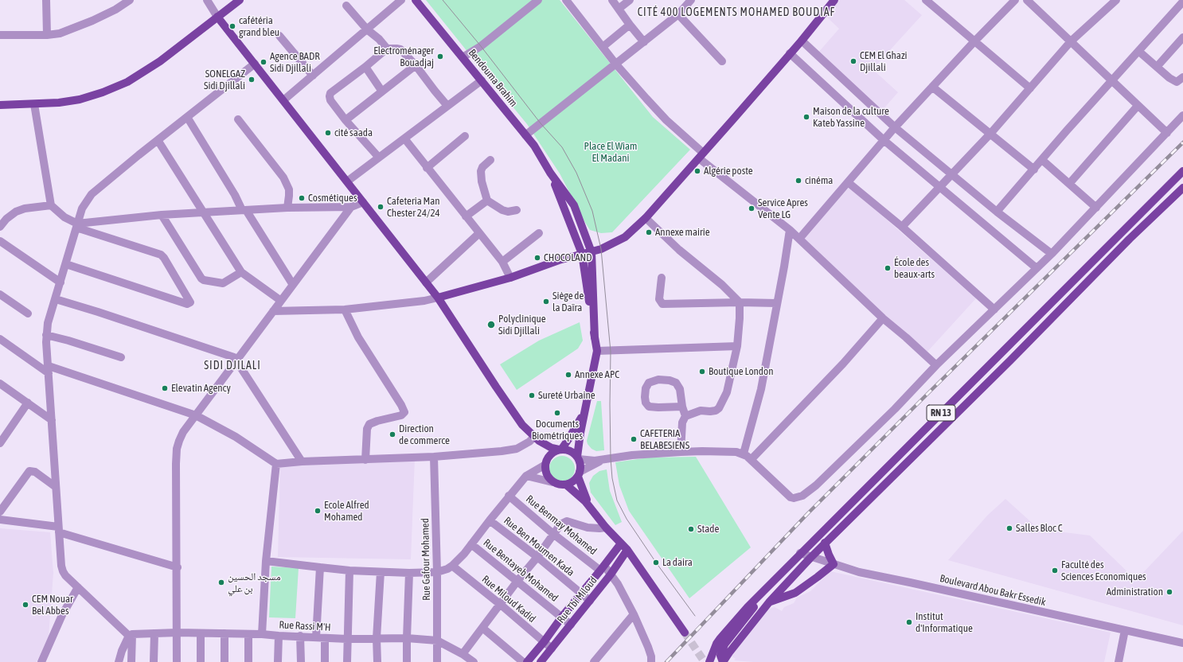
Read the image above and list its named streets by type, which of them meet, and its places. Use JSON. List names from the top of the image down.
{
  "streets": {
    "main road": ["Bendouma Brahim", "RN 13", "Rue Tbi Miloud"],
    "street": [
      "Rue Benmay Mohamed",
      "Rue Ben Moumen Kada",
      "Rue Gafour Mohamed",
      "Rue Bentayeb Mohamed",
      "Boulevard Abou Bakr Essedik",
      "Rue Miloud Kadid",
      "Rue Rassi M'H"
    ]
  },
  "crossings": [
    ["RN 13", "Boulevard Abou Bakr Essedik"],
    ["Rue Benmay Mohamed", "Rue Tbi Miloud"],
    ["Rue Ben Moumen Kada", "Rue Tbi Miloud"],
    ["Rue Gafour Mohamed", "Rue Rassi M'H"],
    ["Rue Bentayeb Mohamed", "Rue Tbi Miloud"],
    ["Rue Miloud Kadid", "Rue Tbi Miloud"]
  ],
  "districts": ["CITÉ 400 LOGEMENTS MOHAMED BOUDIAF", "SIDI DJILALI"],
  "parks": ["Place El Wiam El Madani"],
  "places": [
    "cafétéria grand bleu",
    "Electroménager Bouadjaj",
    "CEM El Ghazi Djillali",
    "Agence BADR Sidi Djillali",
    "SONELGAZ Sidi Djillali",
    "Maison de la culture Kateb Yassine",
    "cité saada",
    "Algérie poste",
    "cinéma",
    "Cosmétiques",
    "Cafeteria Man Chester 24/24",
    "Service Apres Vente LG",
    "Annexe mairie",
    "CHOCOLAND",
    "École des beaux-arts",
    "Siège de la Daïra",
    "Polyclinique Sidi Djillali",
    "Boutique London",
    "Annexe APC",
    "Elevatin Agency",
    "Sureté Urbaine",
    "Documents Biométriques",
    "Direction de commerce",
    "CAFETERIA BELABESIENS",
    "Ecole Alfred Mohamed",
    "Salles Bloc C",
    "Stade",
    "La daira",
    "Faculté des Sciences Economiques",
    "مسجد الحسين بن علي",
    "Administration",
    "CEM Nouar Bel Abbes",
    "Institut d'Informatique"
  ]
}
